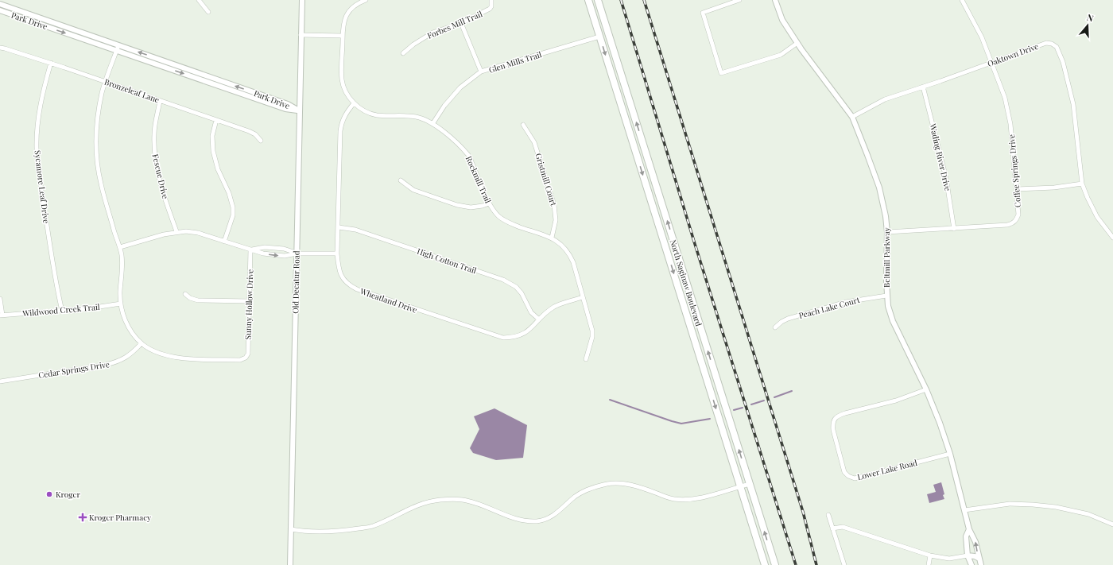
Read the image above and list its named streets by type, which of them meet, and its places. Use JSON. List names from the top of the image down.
{
  "streets": {
    "main road": ["North Saginaw Boulevard"],
    "street": [
      "Park Drive",
      "Forbes Mill Trail",
      "Oaktown Drive",
      "Glen Mills Trail",
      "Bronzeleaf Lane",
      "Wading River Drive",
      "Coffee Springs Drive",
      "Fescue Drive",
      "Rockmill Trail",
      "Gristmill Court",
      "Sycamore Leaf Drive",
      "Beltmill Parkway",
      "High Cotton Trail",
      "Old Decatur Road",
      "Wheatland Drive",
      "Sunny Hollow Drive",
      "Peach Lake Court",
      "Wildwood Creek Trail",
      "Cedar Springs Drive",
      "Lower Lake Road"
    ]
  },
  "crossings": [
    ["Park Drive", "Old Decatur Road"],
    ["Oaktown Drive", "Wading River Drive"],
    ["Oaktown Drive", "Coffee Springs Drive"],
    ["Oaktown Drive", "Beltmill Parkway"],
    ["Glen Mills Trail", "Rockmill Trail"],
    ["Glen Mills Trail", "North Saginaw Boulevard"],
    ["Bronzeleaf Lane", "Fescue Drive"],
    ["Bronzeleaf Lane", "Sycamore Leaf Drive"],
    ["Wading River Drive", "Coffee Springs Drive"],
    ["Coffee Springs Drive", "Beltmill Parkway"],
    ["Rockmill Trail", "Gristmill Court"],
    ["Rockmill Trail", "Wheatland Drive"],
    ["Sycamore Leaf Drive", "Wildwood Creek Trail"],
    ["Beltmill Parkway", "Peach Lake Court"],
    ["Beltmill Parkway", "Lower Lake Road"],
    ["High Cotton Trail", "Wheatland Drive"],
    ["Sunny Hollow Drive", "Cedar Springs Drive"]
  ],
  "places": {
    "other": ["Kroger"],
    "health": ["Kroger Pharmacy"]
  },
  "north": "top"
}
